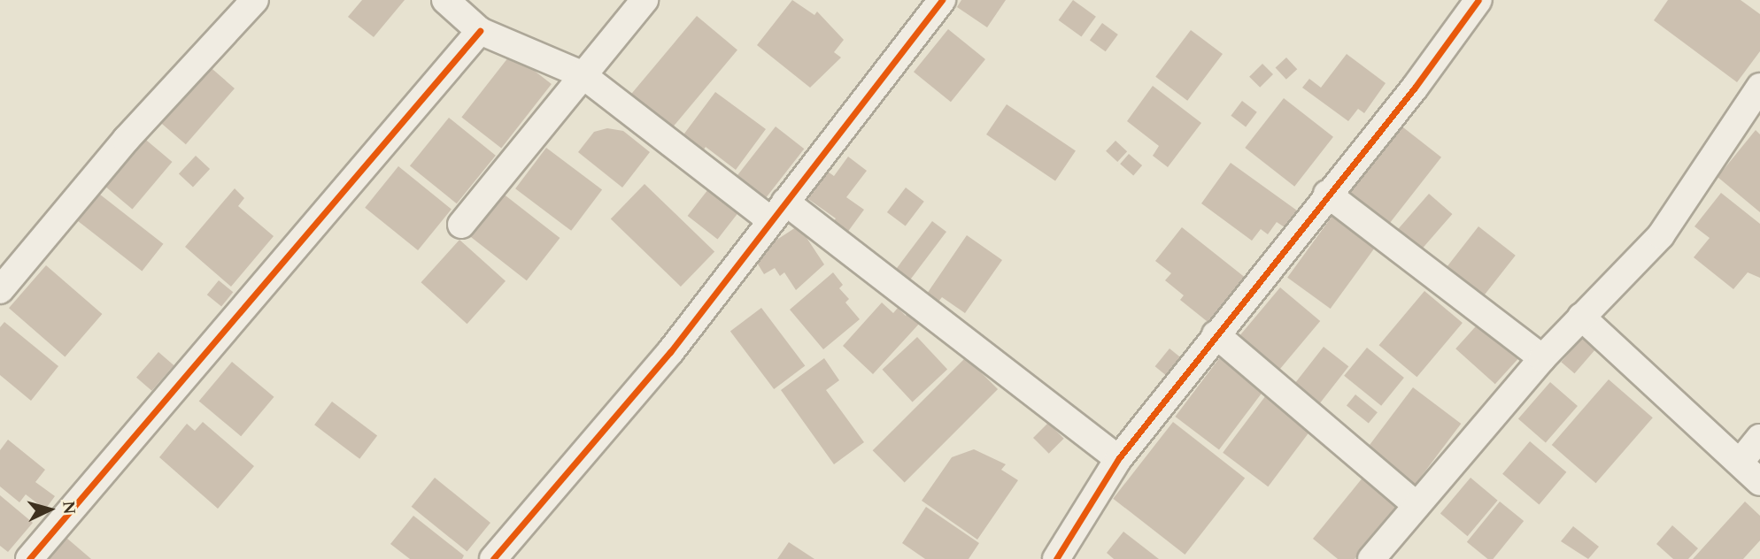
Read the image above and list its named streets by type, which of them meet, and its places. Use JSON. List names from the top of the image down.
{
  "north": "right"
}
